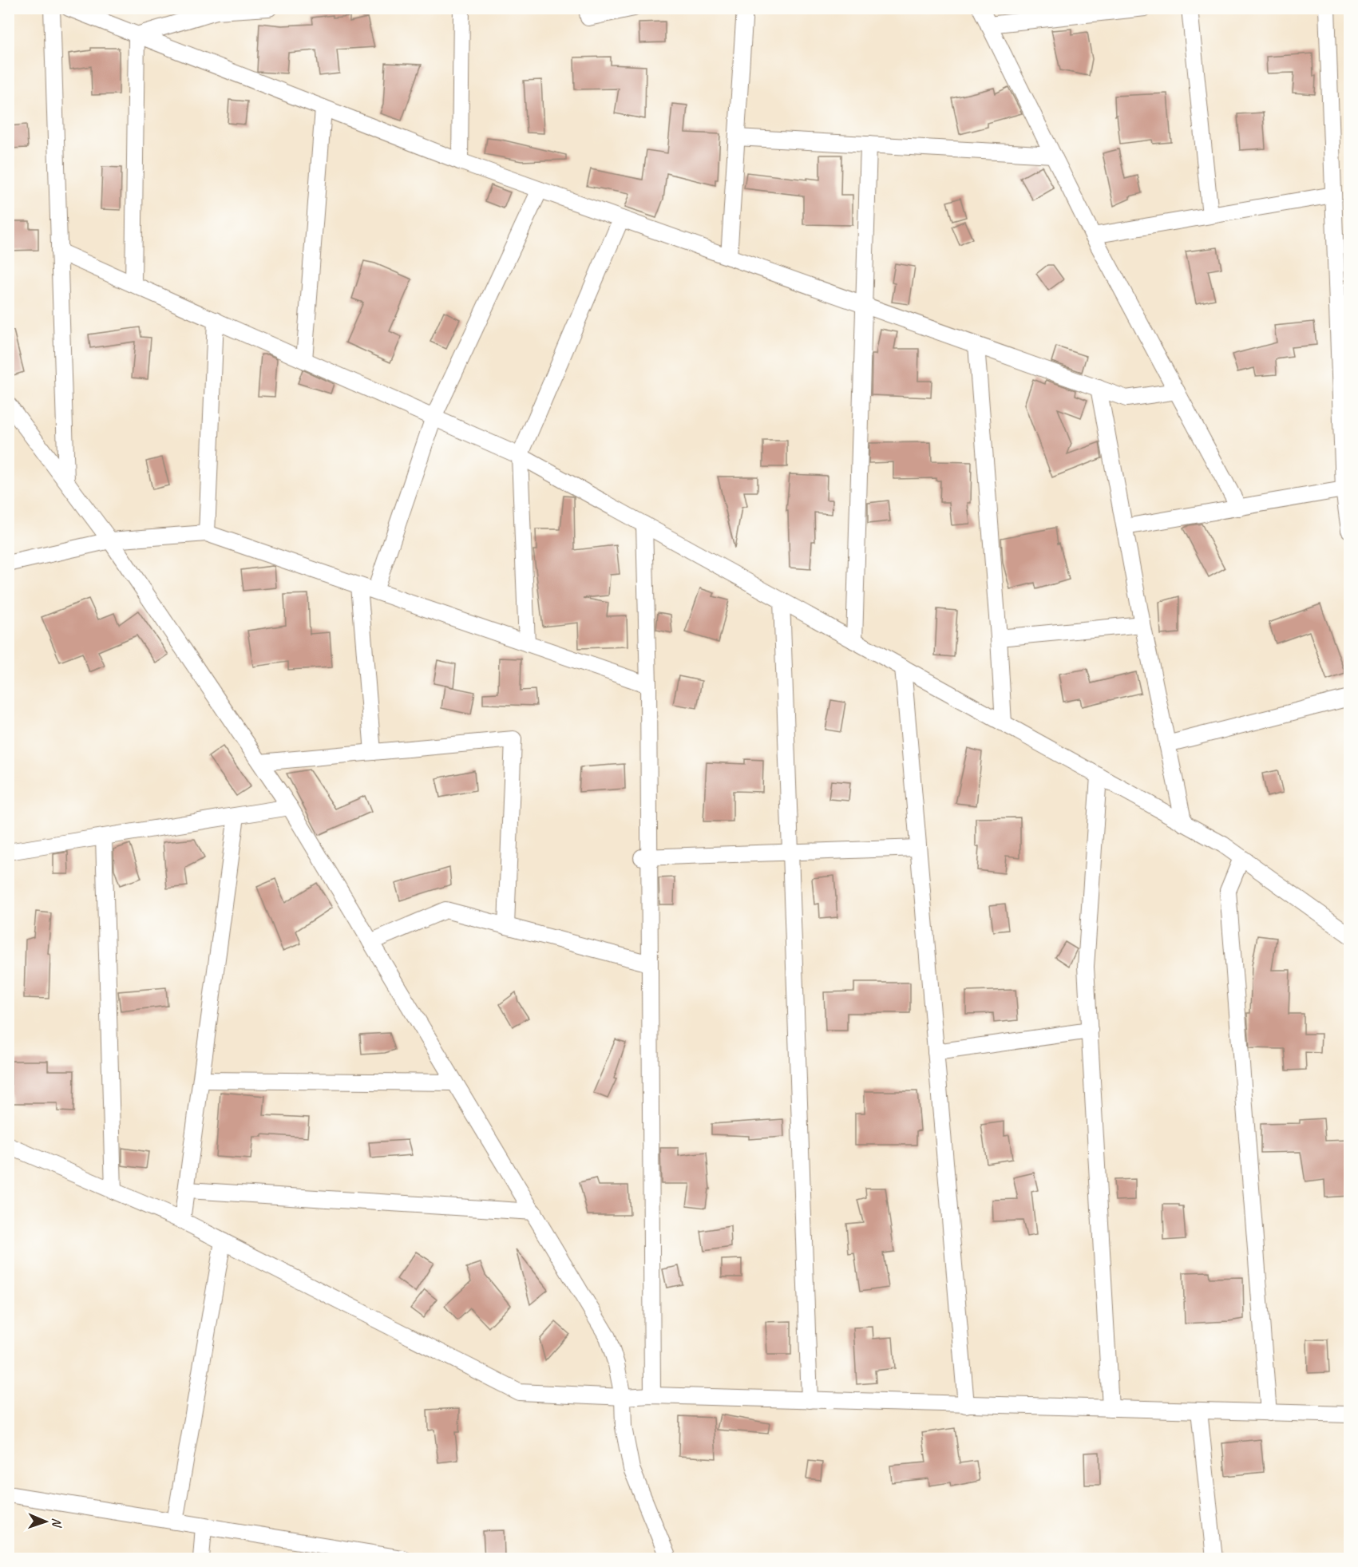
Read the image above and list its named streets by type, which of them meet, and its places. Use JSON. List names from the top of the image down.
{
  "north": "right"
}
